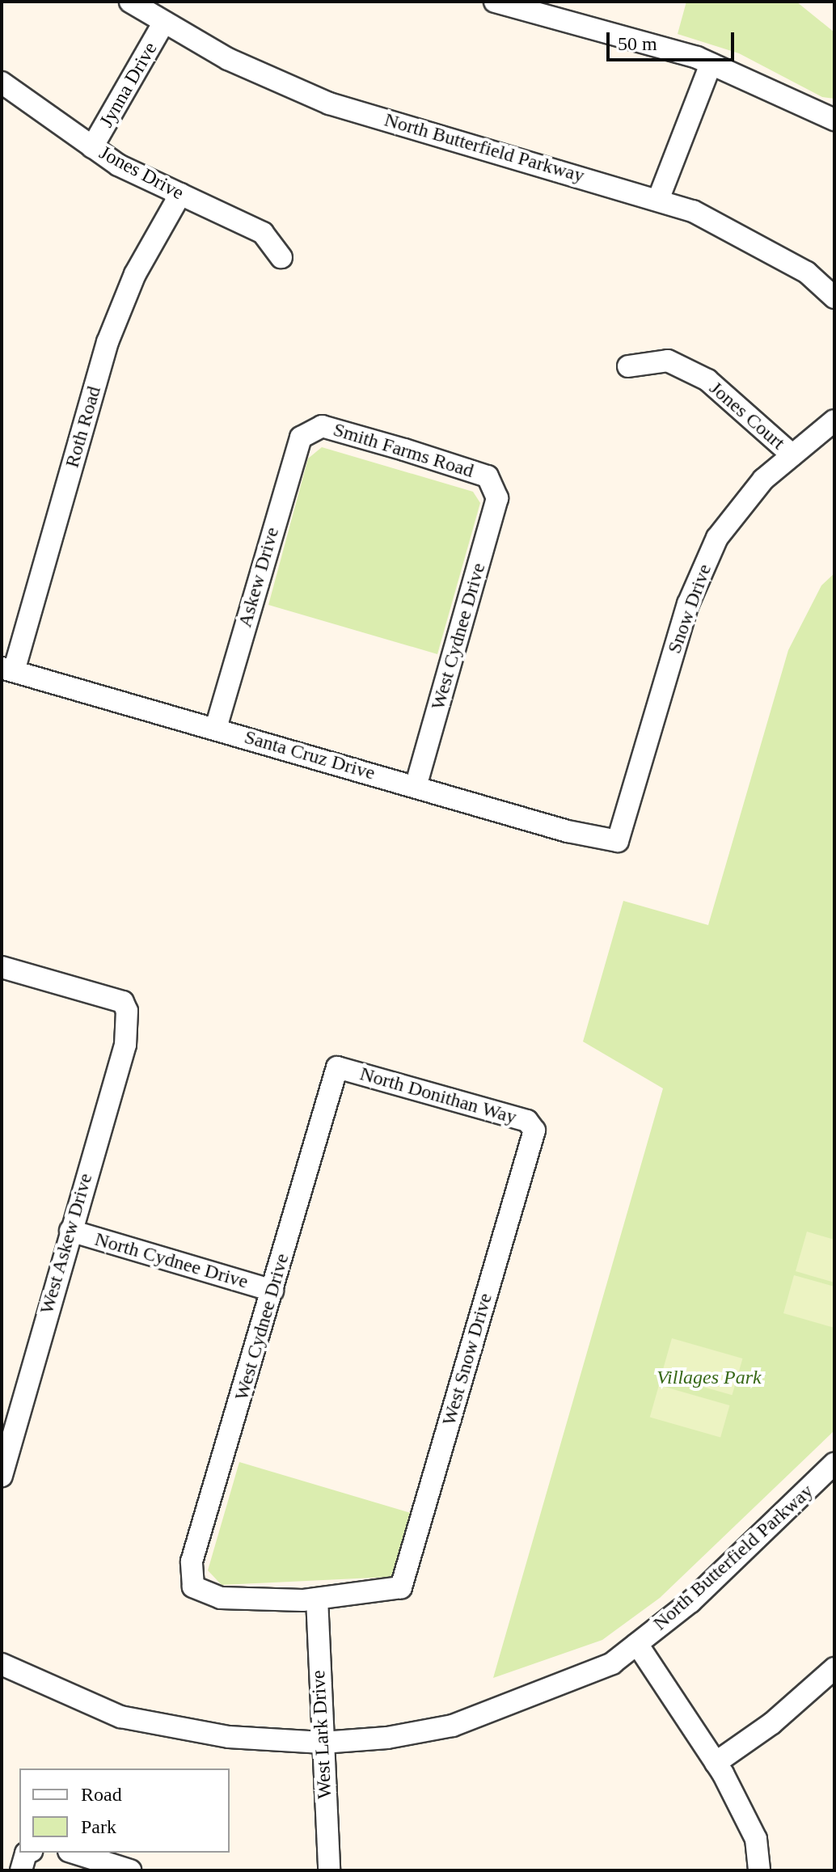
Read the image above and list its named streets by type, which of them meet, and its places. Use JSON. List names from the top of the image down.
{
  "streets": {
    "street": [
      "Jynna Drive",
      "North Butterfield Parkway",
      "Jones Drive",
      "Jones Court",
      "Roth Road",
      "Smith Farms Road",
      "Askew Drive",
      "Snow Drive",
      "West Cydnee Drive",
      "Santa Cruz Drive",
      "North Donithan Way",
      "West Askew Drive",
      "North Cydnee Drive",
      "West Snow Drive",
      "West Lark Drive"
    ]
  },
  "crossings": [
    ["Jynna Drive", "North Butterfield Parkway"],
    ["Jynna Drive", "Jones Drive"],
    ["North Butterfield Parkway", "West Lark Drive"],
    ["Jones Drive", "Roth Road"],
    ["Jones Court", "Snow Drive"],
    ["Roth Road", "Santa Cruz Drive"],
    ["Smith Farms Road", "Askew Drive"],
    ["Smith Farms Road", "West Cydnee Drive"],
    ["Askew Drive", "Santa Cruz Drive"],
    ["Snow Drive", "Santa Cruz Drive"],
    ["West Cydnee Drive", "Santa Cruz Drive"],
    ["West Cydnee Drive", "North Donithan Way"],
    ["West Cydnee Drive", "North Cydnee Drive"],
    ["West Cydnee Drive", "West Snow Drive"],
    ["West Cydnee Drive", "West Lark Drive"],
    ["North Donithan Way", "West Snow Drive"],
    ["West Askew Drive", "North Cydnee Drive"],
    ["West Snow Drive", "West Lark Drive"]
  ],
  "parks": ["Villages Park"],
  "legend": ["Road", "Park"],
  "scale_bar": "50 m"
}
